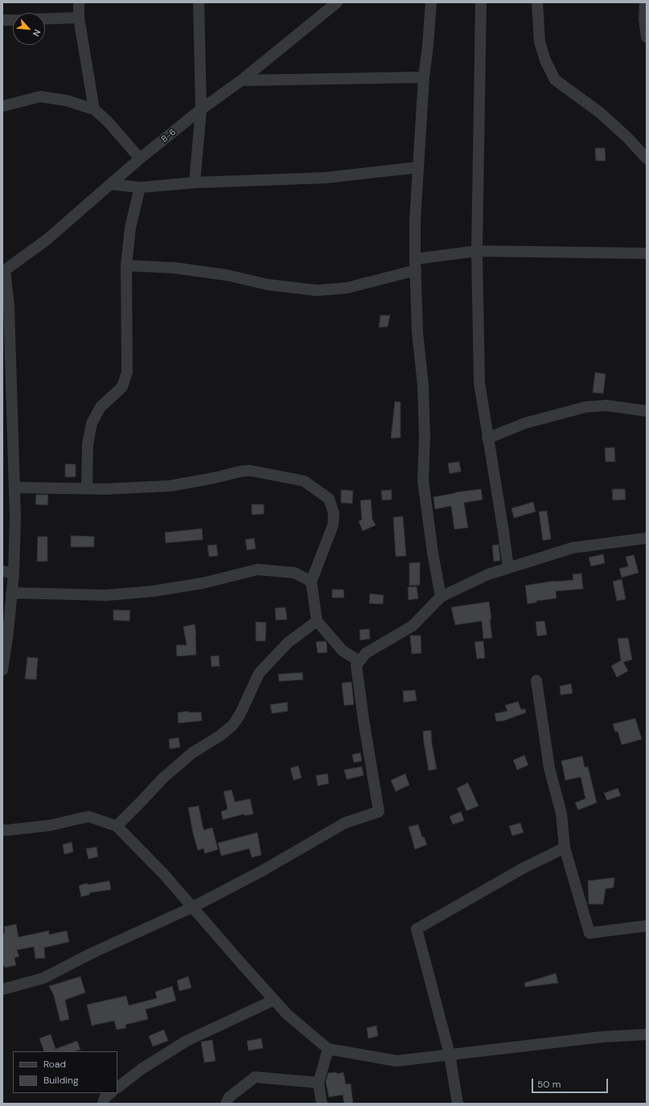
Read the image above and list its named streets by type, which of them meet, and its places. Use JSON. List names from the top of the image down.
{
  "streets": {
    "street": ["B-6"]
  },
  "legend": ["Road", "Building"],
  "scale_bar": "50 m",
  "north": "bottom right"
}
